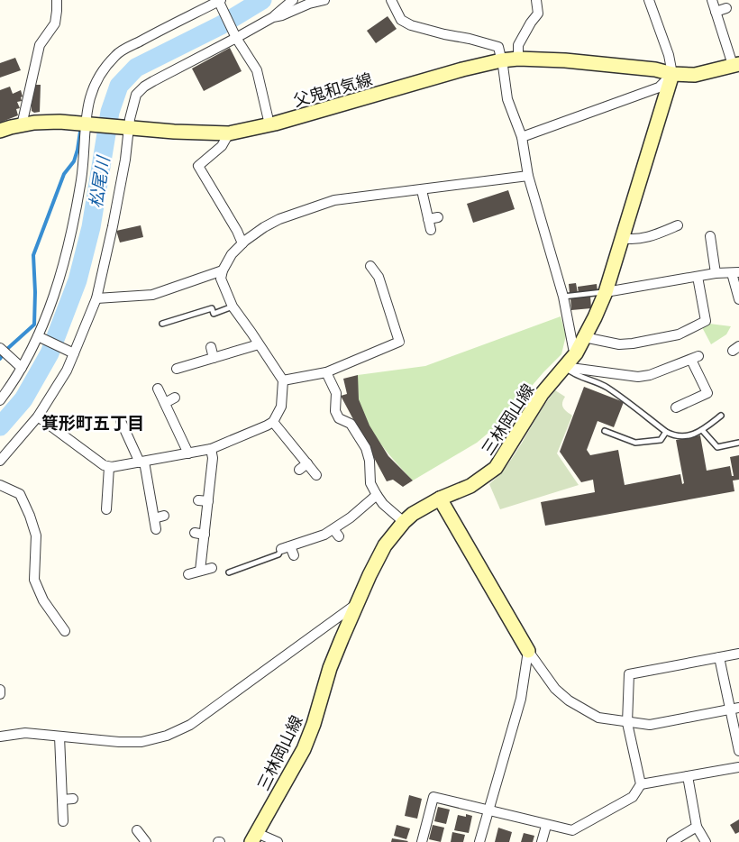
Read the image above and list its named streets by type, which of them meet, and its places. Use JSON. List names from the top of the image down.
{
  "streets": {
    "main road": ["父鬼和気線", "三林岡山線"]
  },
  "crossings": [
    ["父鬼和気線", "三林岡山線"]
  ],
  "districts": ["箕形町五丁目"],
  "water": ["松尾川"]
}
